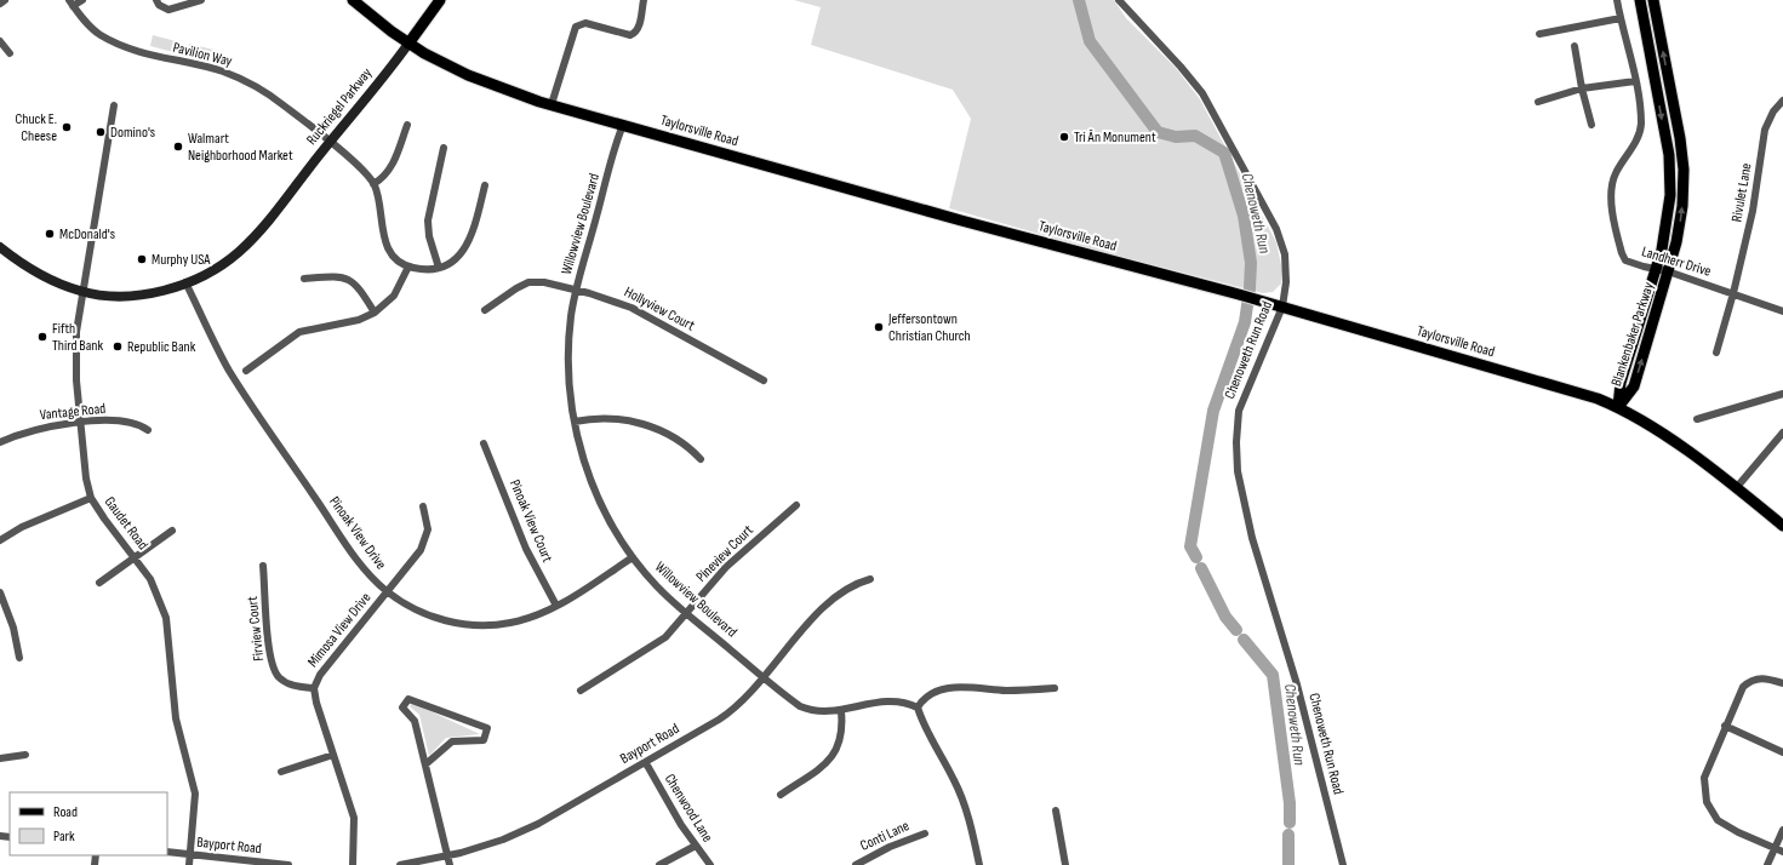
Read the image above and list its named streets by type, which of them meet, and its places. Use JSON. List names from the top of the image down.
{
  "streets": {
    "main road": ["Ruckriegel Parkway", "Taylorsville Road", "Blankenbaker Parkway"],
    "street": [
      "Pavilion Way",
      "Rivulet Lane",
      "Willowview Boulevard",
      "Landherr Drive",
      "Hollyview Court",
      "Chenoweth Run Road",
      "Vantage Road",
      "Pinoak View Court",
      "Gaudet Road",
      "Pinoak View Drive",
      "Pineview Court",
      "Firview Court",
      "Mimosa View Drive",
      "Bayport Road",
      "Chenwood Lane",
      "Conti Lane"
    ]
  },
  "crossings": [
    ["Pavilion Way", "Ruckriegel Parkway"],
    ["Ruckriegel Parkway", "Taylorsville Road"],
    ["Ruckriegel Parkway", "Gaudet Road"],
    ["Ruckriegel Parkway", "Pinoak View Drive"],
    ["Taylorsville Road", "Willowview Boulevard"],
    ["Taylorsville Road", "Blankenbaker Parkway"],
    ["Taylorsville Road", "Chenoweth Run Road"],
    ["Rivulet Lane", "Landherr Drive"],
    ["Willowview Boulevard", "Hollyview Court"],
    ["Willowview Boulevard", "Pinoak View Drive"],
    ["Willowview Boulevard", "Pineview Court"],
    ["Willowview Boulevard", "Bayport Road"],
    ["Landherr Drive", "Blankenbaker Parkway"],
    ["Vantage Road", "Gaudet Road"],
    ["Pinoak View Court", "Pinoak View Drive"],
    ["Gaudet Road", "Bayport Road"],
    ["Pinoak View Drive", "Mimosa View Drive"],
    ["Firview Court", "Mimosa View Drive"],
    ["Bayport Road", "Chenwood Lane"]
  ],
  "water": ["Chenoweth Run"],
  "places": [
    "Chuck E. Cheese",
    "Domino's",
    "Tri Ân Monument",
    "Walmart Neighborhood Market",
    "McDonald's",
    "Murphy USA",
    "Jeffersontown Christian Church",
    "Fifth Third Bank",
    "Republic Bank"
  ],
  "legend": ["Road", "Park"]
}
